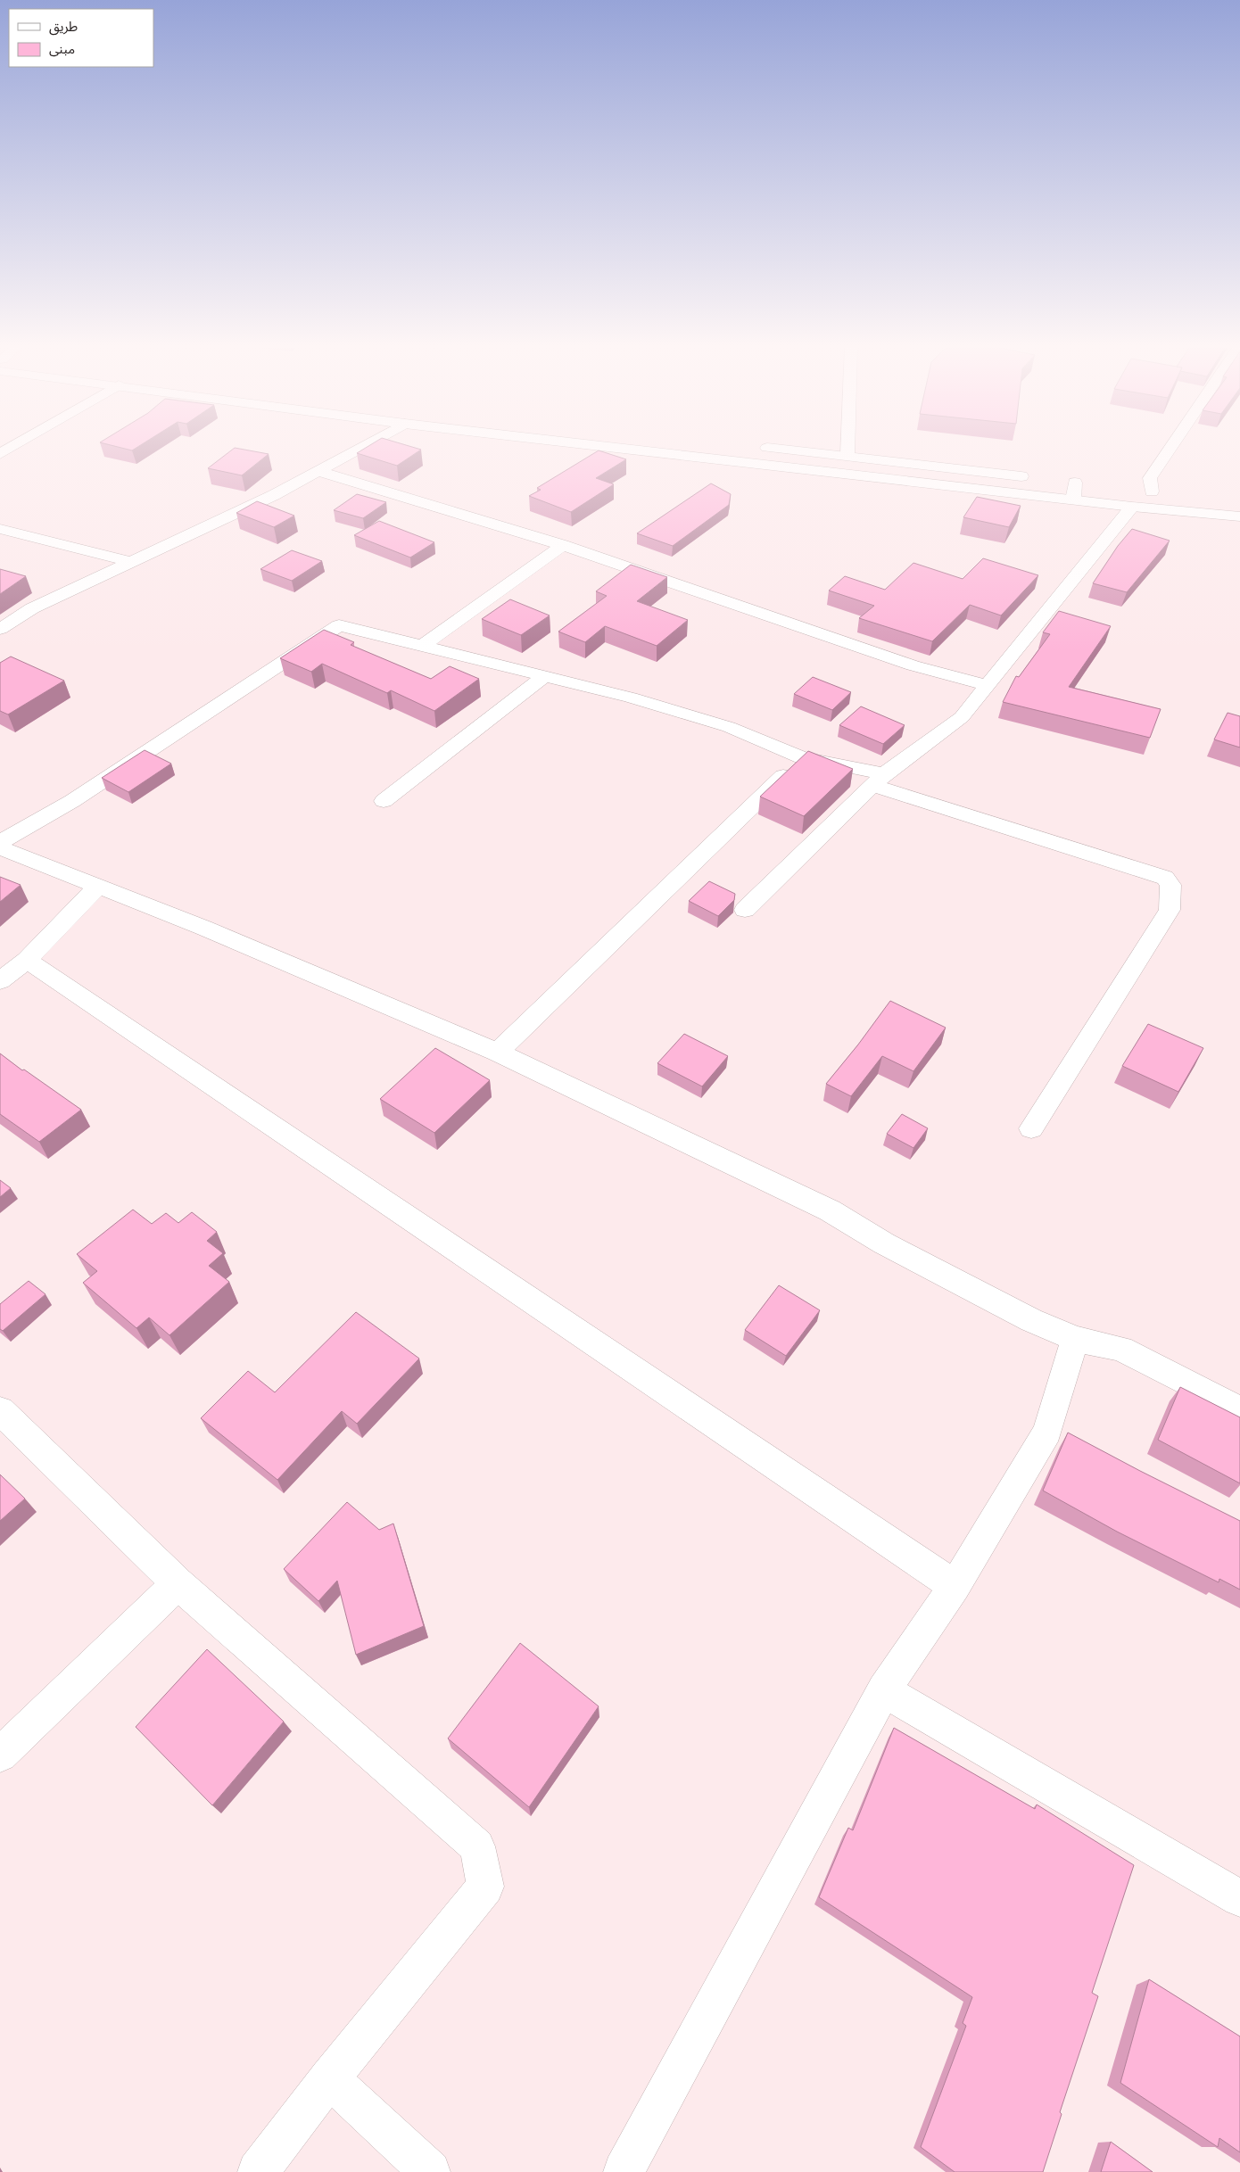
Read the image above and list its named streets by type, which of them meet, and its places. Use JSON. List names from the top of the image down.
{
  "legend": ["طريق", "مبنى"]
}
